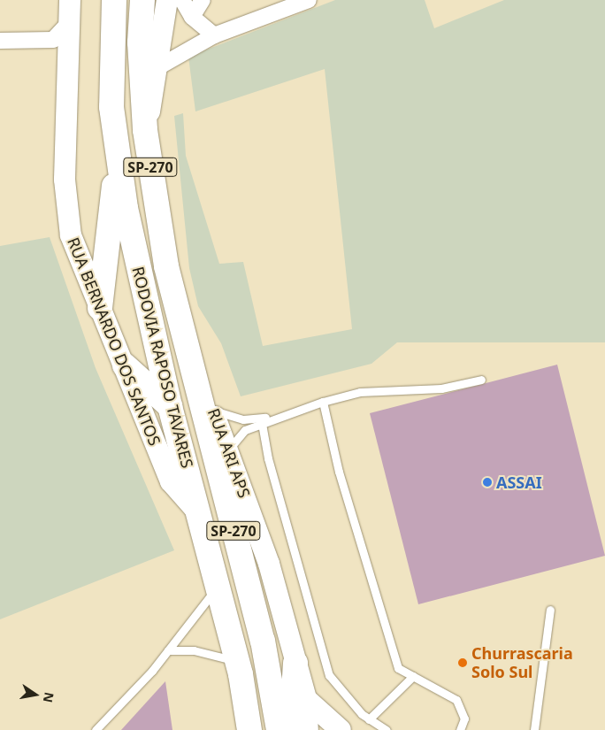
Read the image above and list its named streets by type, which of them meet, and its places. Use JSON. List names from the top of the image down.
{
  "streets": {
    "highway": ["SP-270", "RODOVIA RAPOSO TAVARES"],
    "street": ["RUA BERNARDO DOS SANTOS", "RUA ARI APS"]
  },
  "crossings": [
    ["RUA BERNARDO DOS SANTOS", "RODOVIA RAPOSO TAVARES"],
    ["RODOVIA RAPOSO TAVARES", "RUA ARI APS"]
  ],
  "places": ["ASSAI", "Churrascaria Solo Sul"],
  "north": "right"
}
